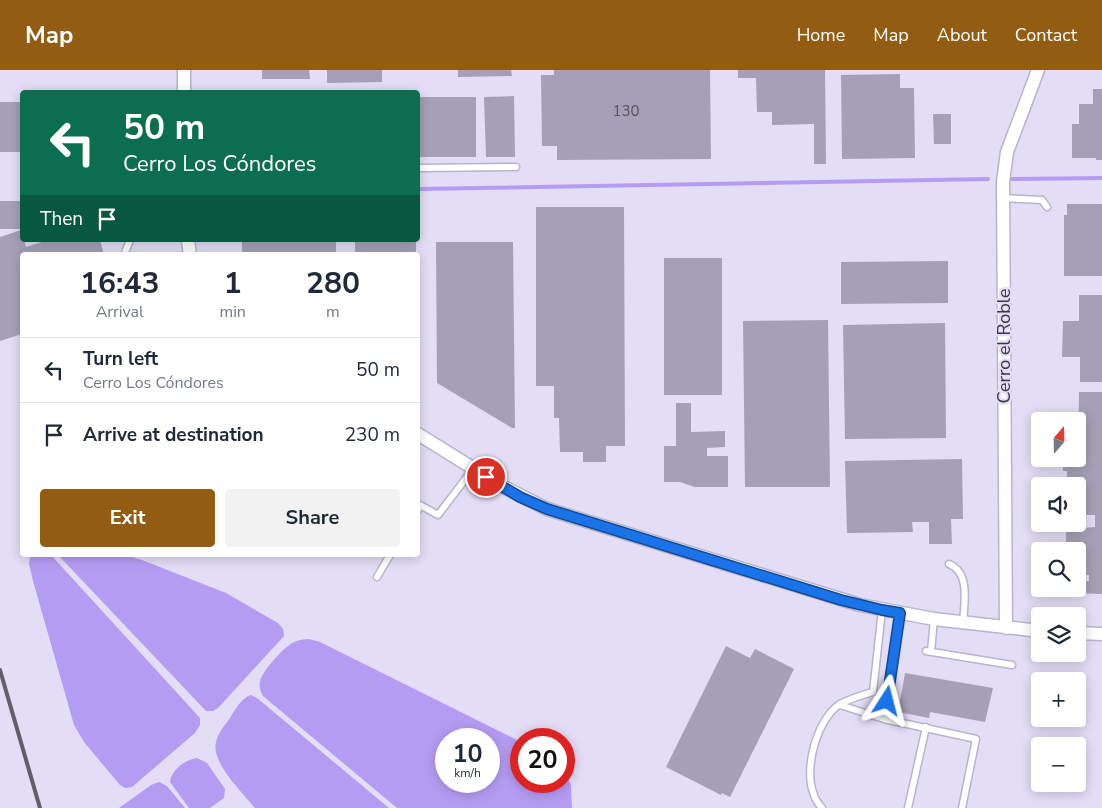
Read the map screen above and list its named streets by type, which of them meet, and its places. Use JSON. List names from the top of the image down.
{
  "streets": {
    "street": ["Cerro el Roble"]
  },
  "house_numbers": ["130"],
  "north": "top",
  "page": {
    "header": "Map",
    "nav": [
      "Home",
      "Map",
      "About",
      "Contact"
    ],
    "turn": ["50 m", "Cerro Los Cóndores"],
    "then": "Then",
    "eta": [
      "16:43",
      "Arrival",
      "1",
      "min",
      "280",
      "m"
    ],
    "list": [
      {
        "name": "Turn left",
        "note": "Cerro Los Cóndores",
        "value": "50 m"
      },
      {
        "name": "Arrive at destination",
        "value": "230 m"
      }
    ],
    "map_buttons": ["+", "−"],
    "buttons": ["Exit", "Share"],
    "speed": "10 km/h",
    "limit": "20"
  }
}
